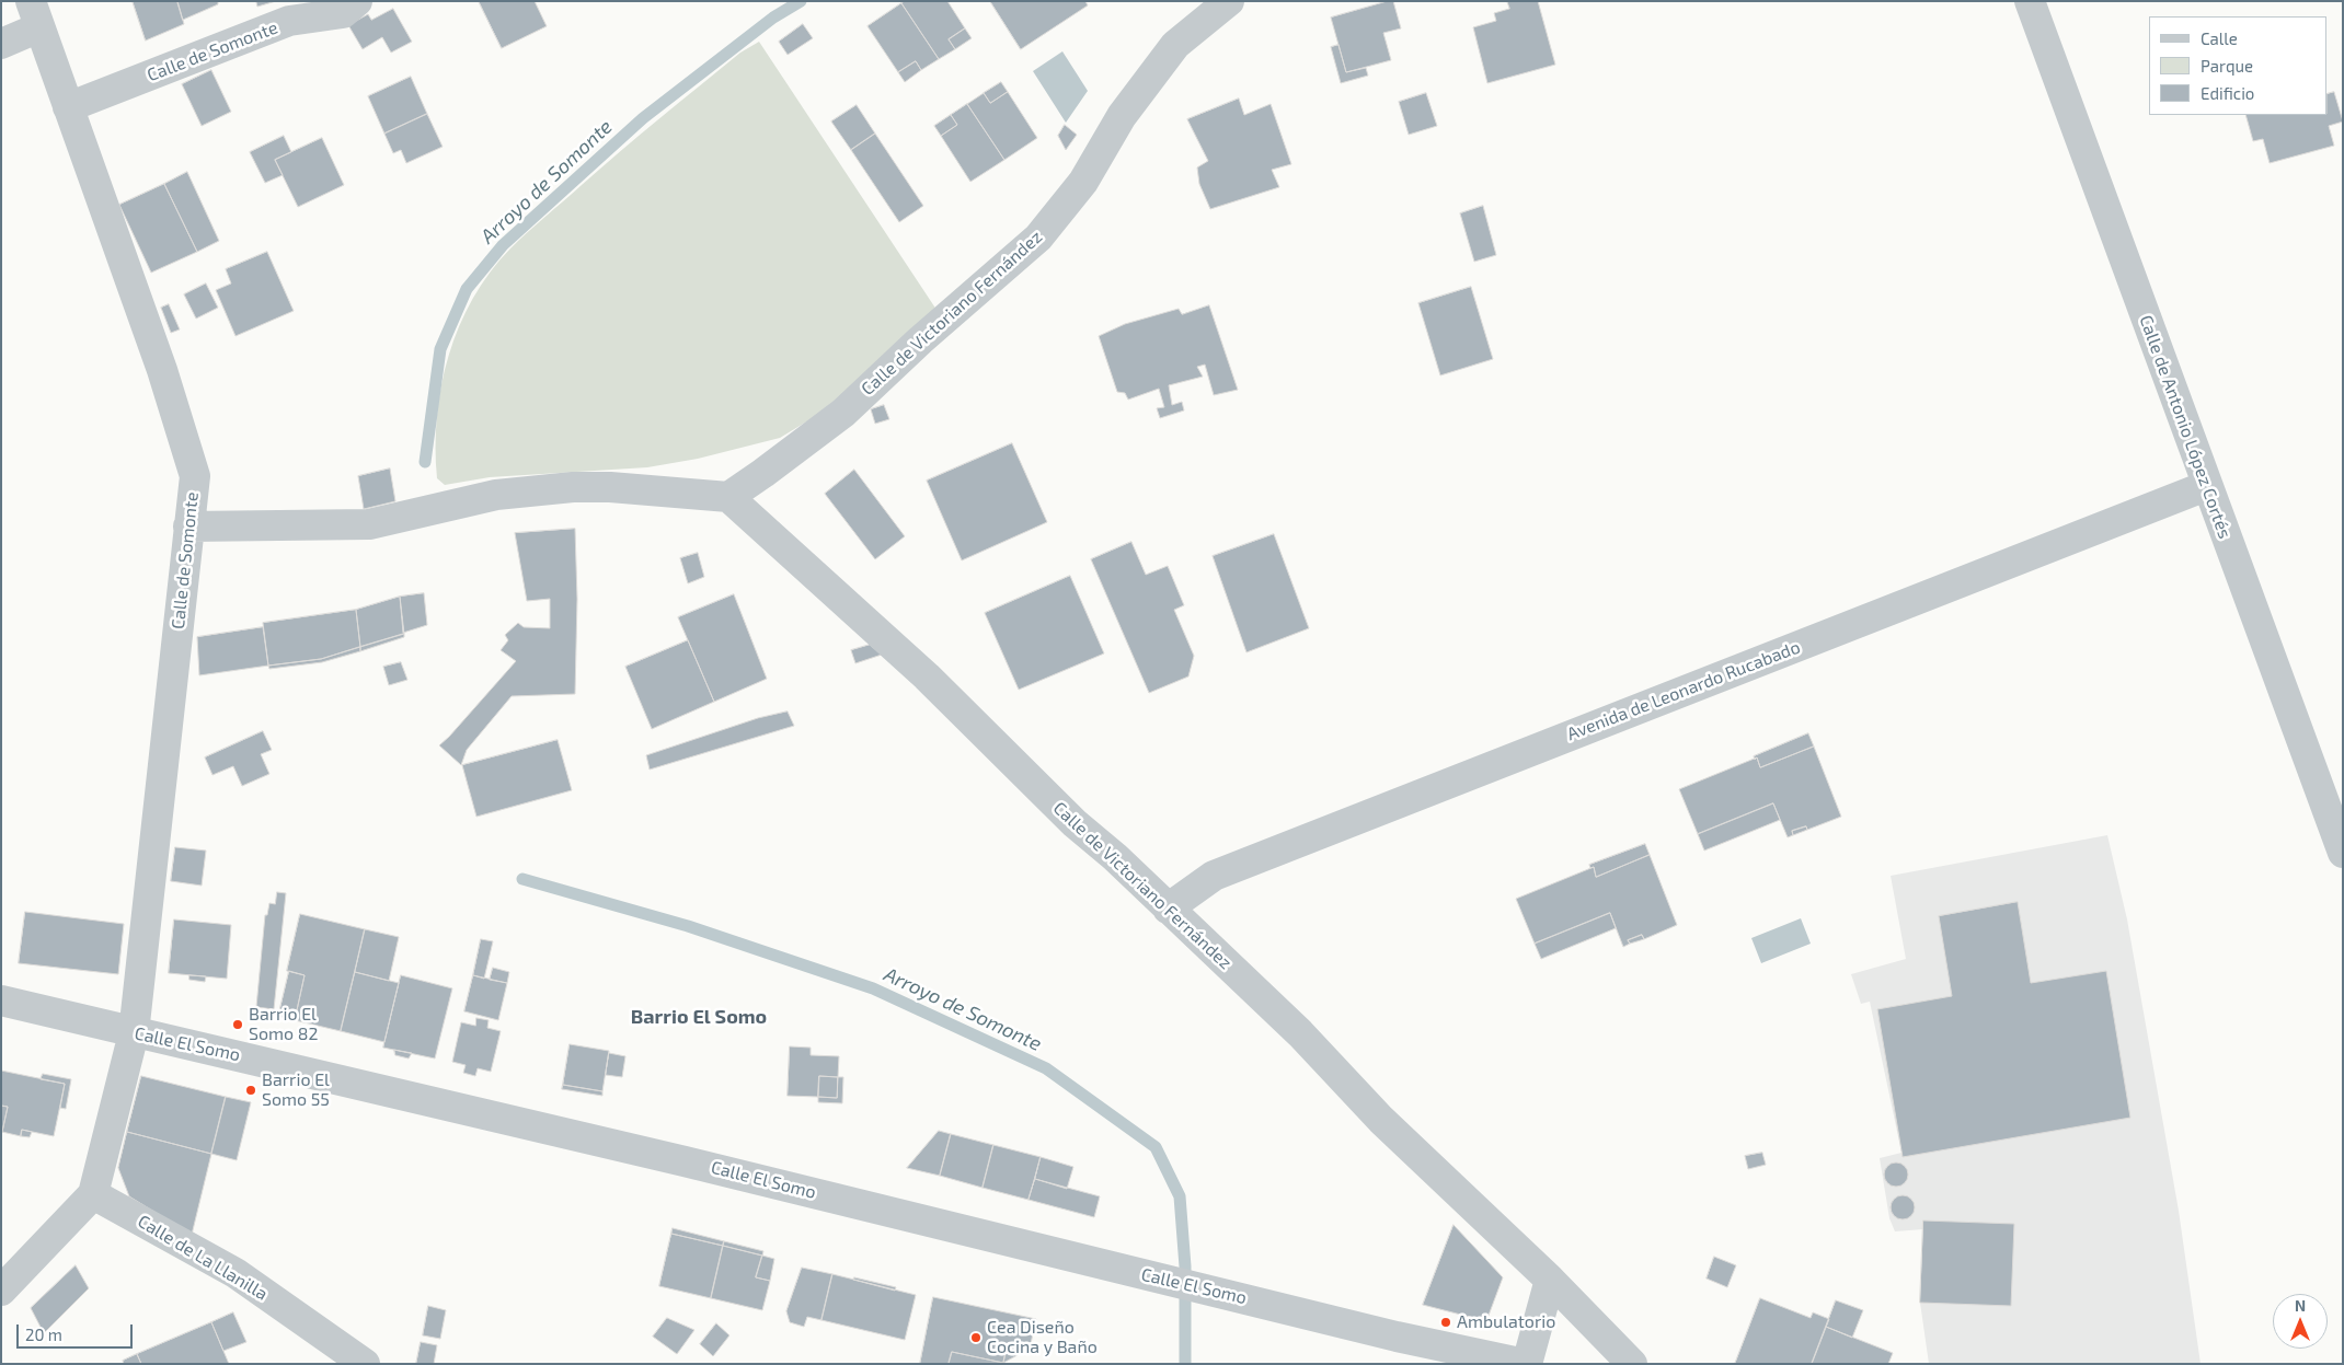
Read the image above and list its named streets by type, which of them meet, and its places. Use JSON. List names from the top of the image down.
{
  "streets": {
    "street": [
      "Calle de Somonte",
      "Calle de Victoriano Fernández",
      "Calle de Antonio López Cortés",
      "Avenida de Leonardo Rucabado",
      "Calle El Somo",
      "Calle de La Llanilla"
    ]
  },
  "crossings": [
    ["Calle de Somonte", "Calle El Somo"],
    ["Calle de Victoriano Fernández", "Avenida de Leonardo Rucabado"],
    ["Calle de Antonio López Cortés", "Avenida de Leonardo Rucabado"]
  ],
  "districts": ["Barrio El Somo"],
  "water": ["Arroyo de Somonte"],
  "places": [
    "Barrio El Somo 82",
    "Barrio El Somo 55",
    "Ambulatorio",
    "Cea Diseño Cocina y Baño"
  ],
  "legend": ["Calle", "Parque", "Edificio"],
  "scale_bar": "20 m",
  "north": "top"
}
